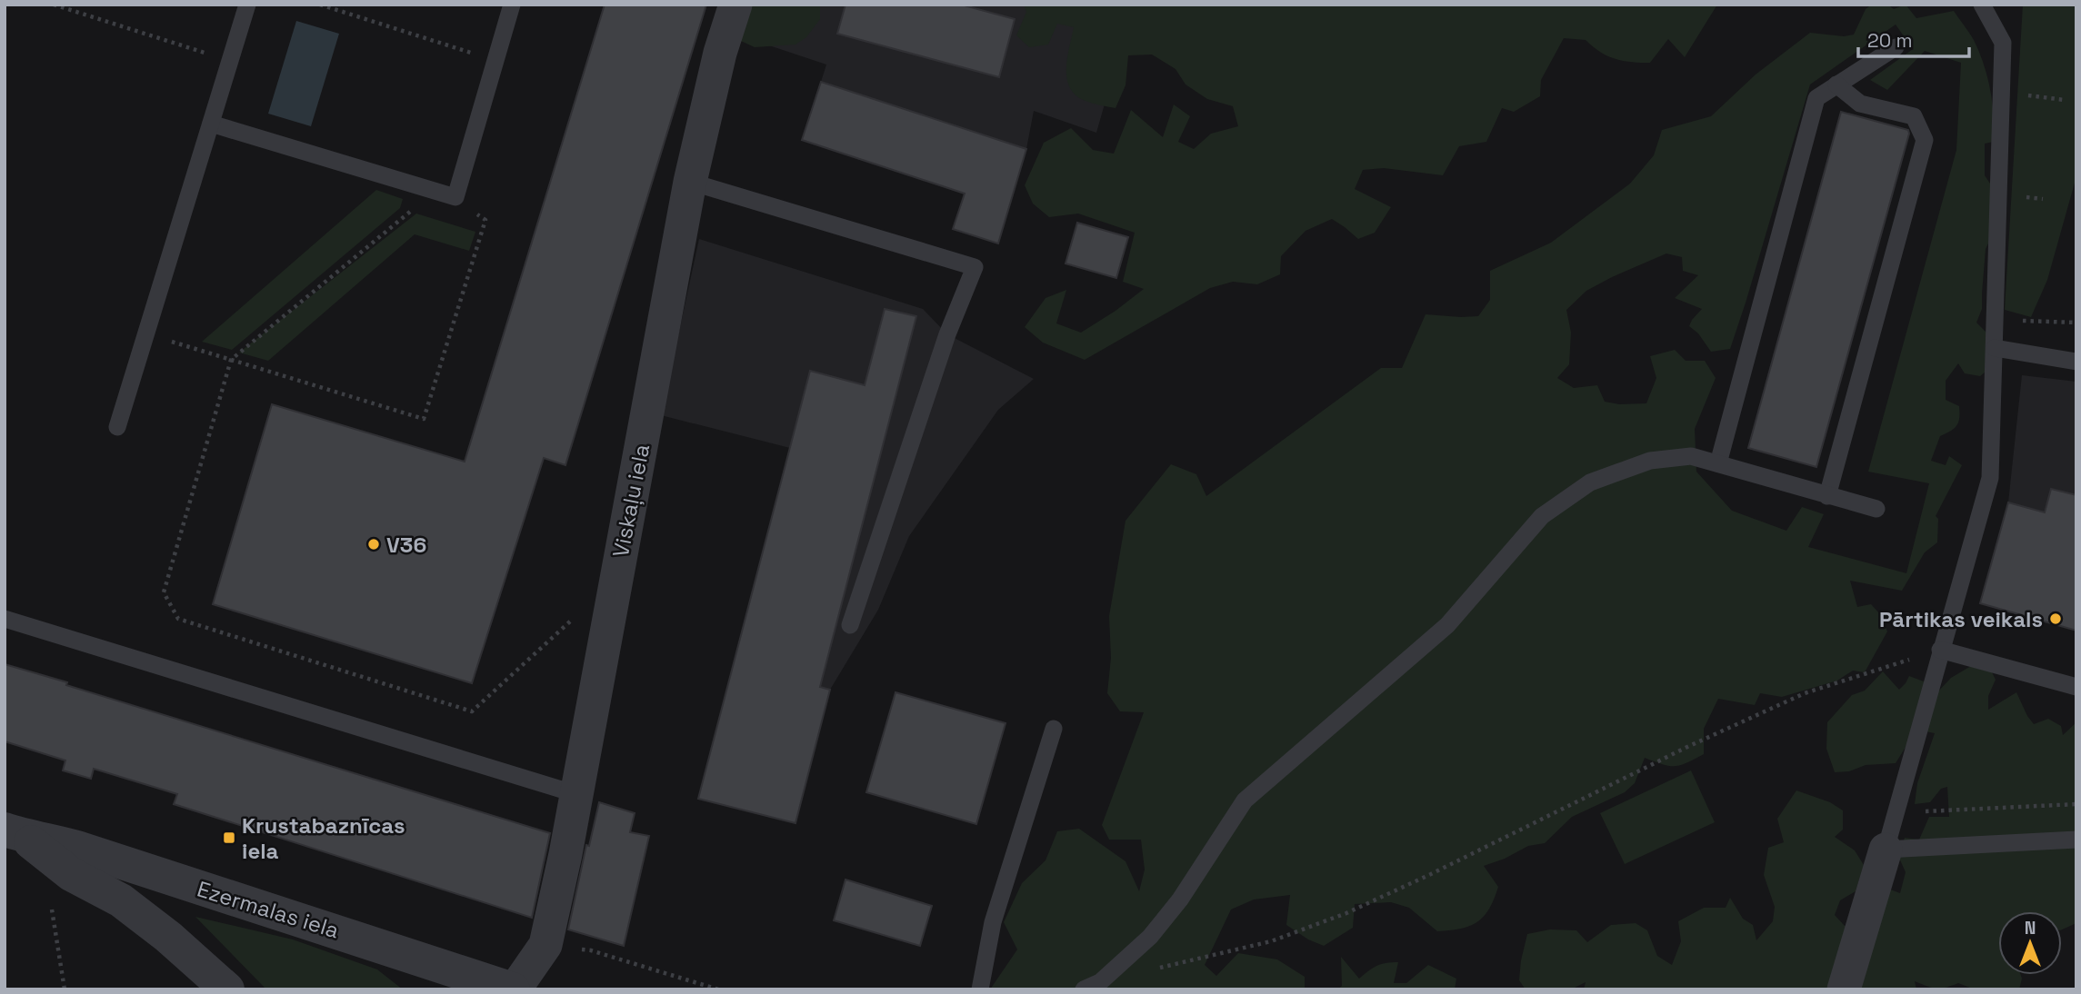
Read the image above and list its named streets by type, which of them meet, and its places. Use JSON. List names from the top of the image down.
{
  "streets": {
    "street": ["Viskaļu iela", "Ezermalas iela"]
  },
  "crossings": [
    ["Viskaļu iela", "Ezermalas iela"]
  ],
  "places": {
    "other": ["V36", "Pārtikas veikals"],
    "transit": ["Krustabaznīcas iela"]
  },
  "scale_bar": "20 m",
  "north": "top"
}
